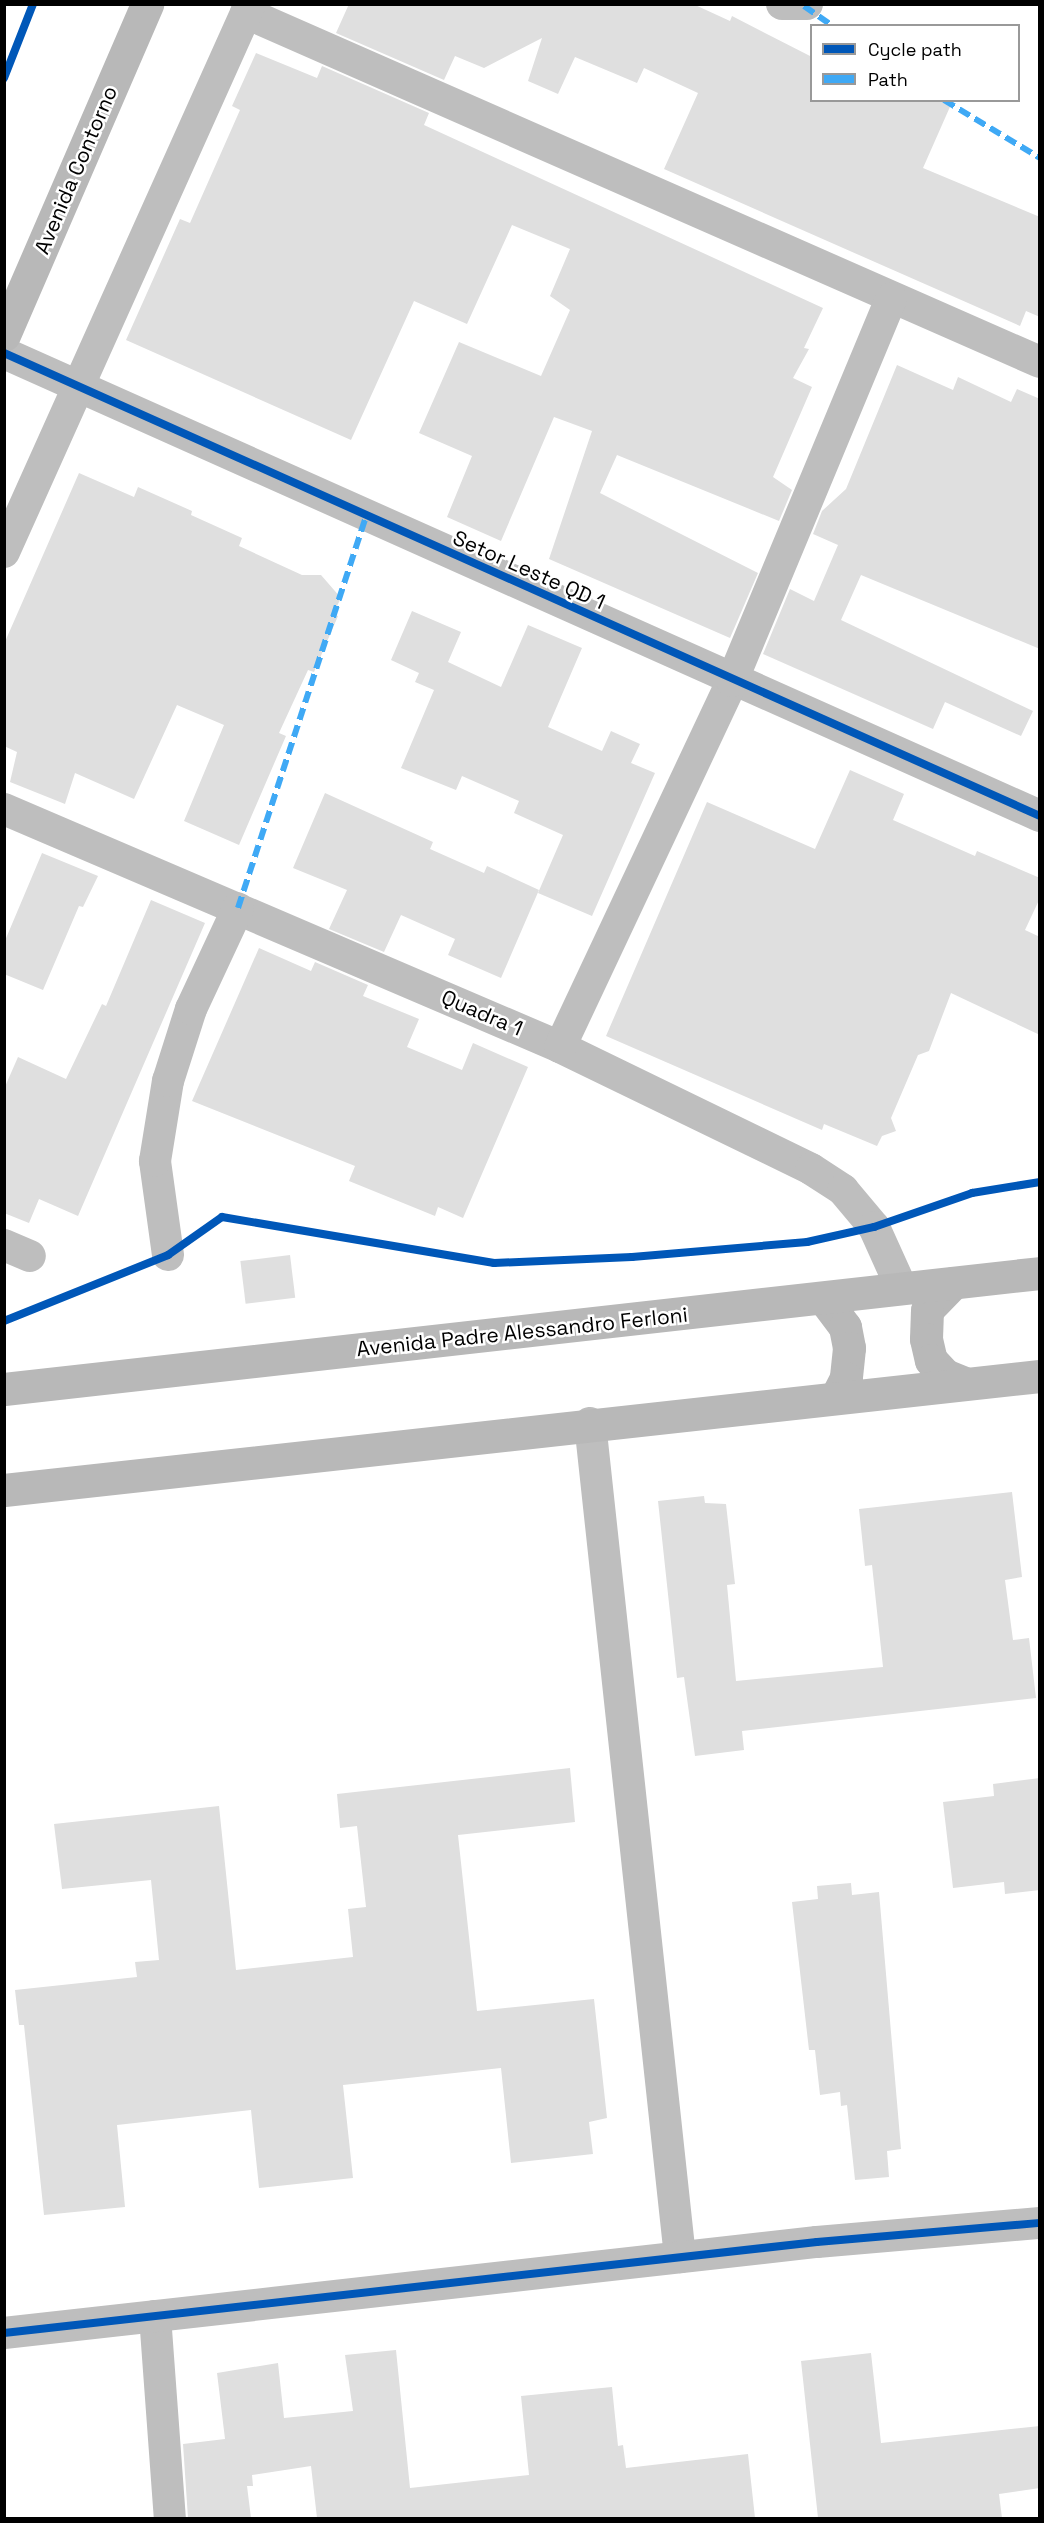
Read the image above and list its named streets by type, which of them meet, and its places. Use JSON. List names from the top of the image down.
{
  "streets": {
    "main road": ["Avenida Contorno", "Avenida Padre Alessandro Ferloni"],
    "street": ["Setor Leste QD 1", "Quadra 1"]
  },
  "crossings": [
    ["Quadra 1", "Avenida Padre Alessandro Ferloni"]
  ],
  "legend": ["Cycle path", "Path"]
}
